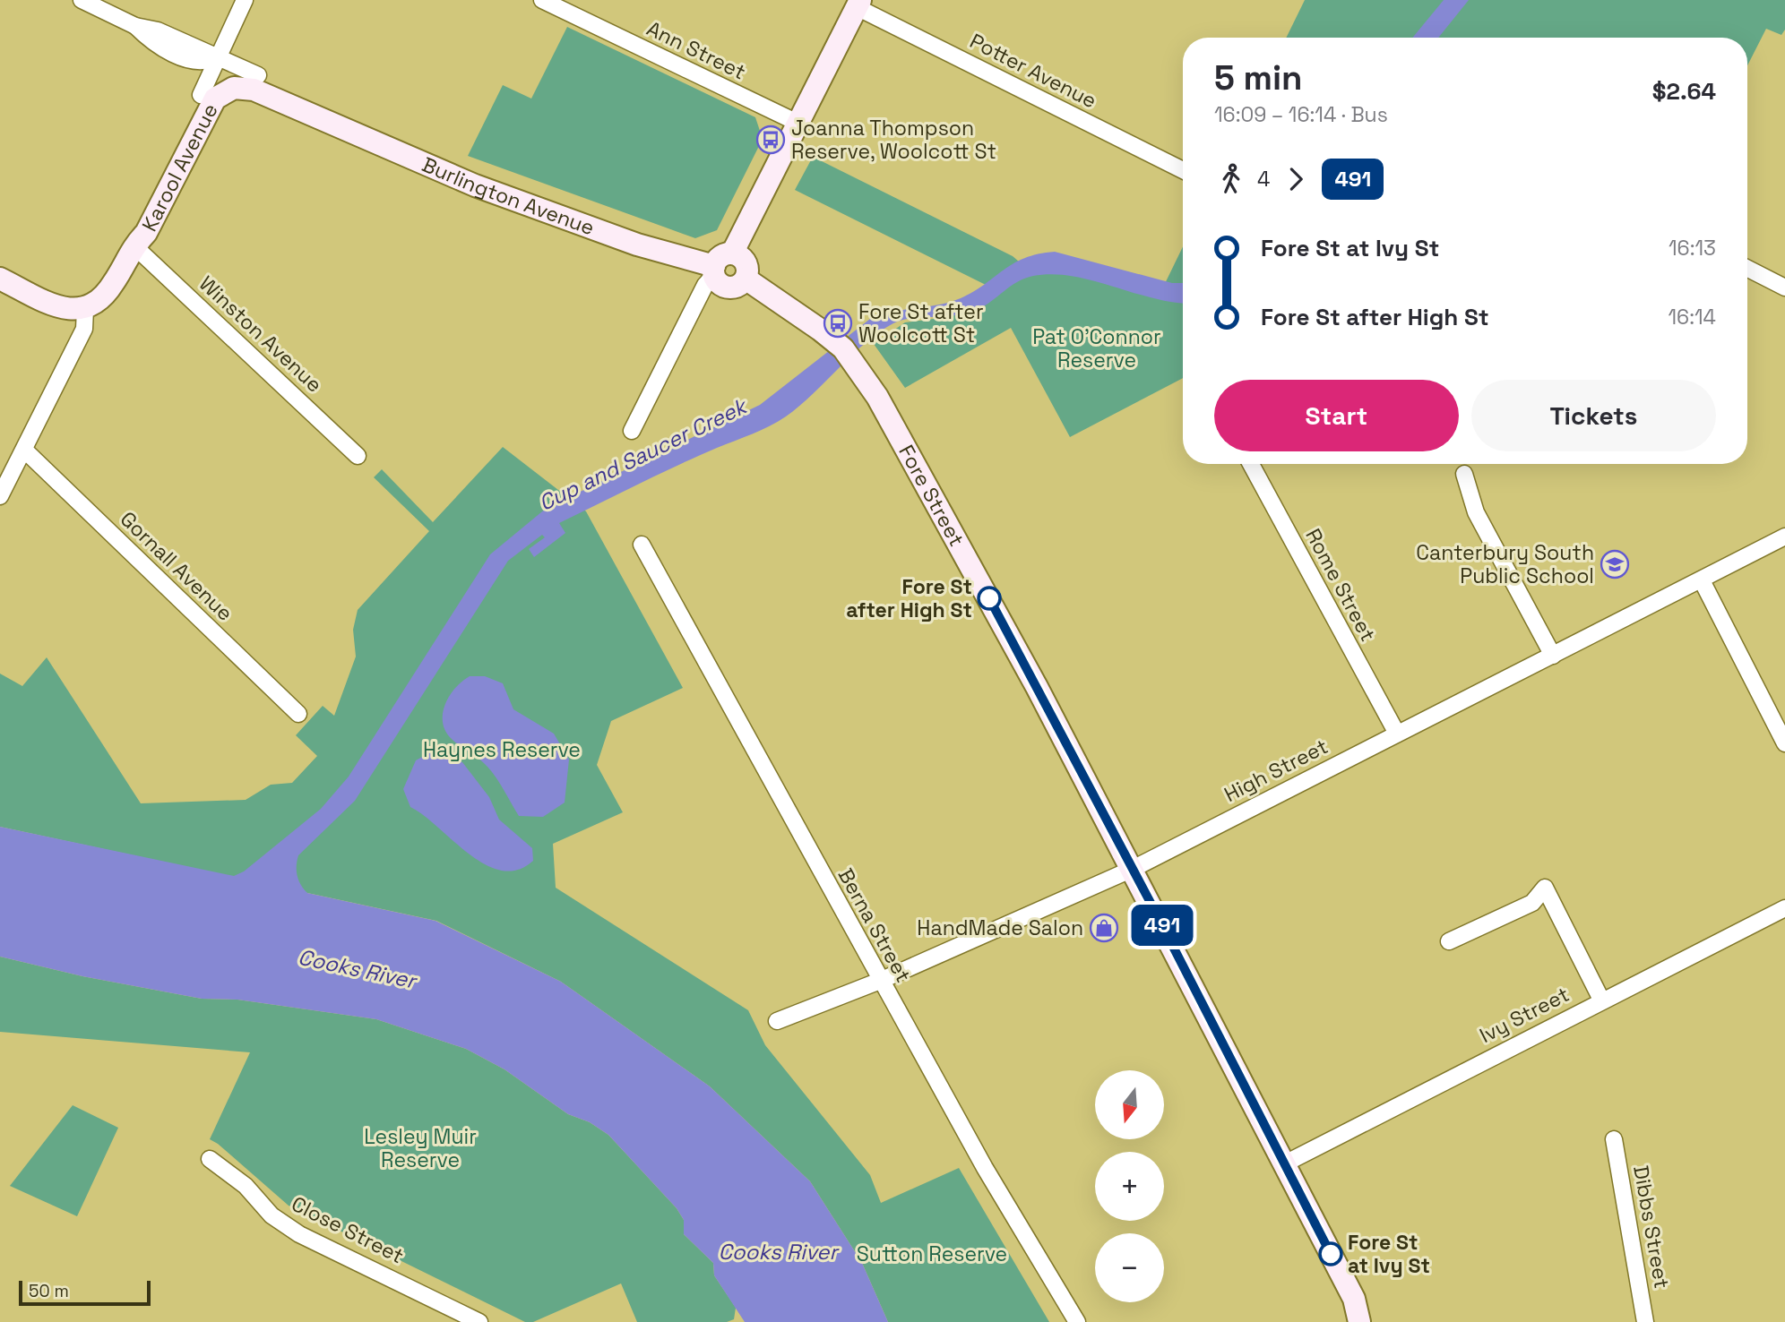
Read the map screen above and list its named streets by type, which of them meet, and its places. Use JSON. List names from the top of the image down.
{
  "streets": {
    "main road": ["Karool Avenue", "Burlington Avenue", "Fore Street"],
    "street": [
      "Ann Street",
      "Potter Avenue",
      "Winston Avenue",
      "Gornall Avenue",
      "Rome Street",
      "High Street",
      "Berna Street",
      "Ivy Street",
      "Dibbs Street",
      "Close Street"
    ]
  },
  "crossings": [
    ["Karool Avenue", "Burlington Avenue"],
    ["Karool Avenue", "Winston Avenue"],
    ["Burlington Avenue", "Fore Street"],
    ["Fore Street", "High Street"],
    ["Fore Street", "Ivy Street"],
    ["Rome Street", "High Street"],
    ["High Street", "Berna Street"]
  ],
  "water": ["Cup and Saucer Creek", "Cooks River"],
  "parks": [
    "Pat O'Connor Reserve",
    "Haynes Reserve",
    "Lesley Muir Reserve",
    "Sutton Reserve"
  ],
  "places": {
    "bus stop": ["Joanna Thompson Reserve, Woolcott St", "Fore St after Woolcott St"],
    "school or university": ["Canterbury South Public School"],
    "other": ["Fore St after High St", "Fore St at Ivy St"],
    "shop": ["HandMade Salon"]
  },
  "lines": ["bus line 491"],
  "scale_bar": "50 m",
  "north": "bottom",
  "page": {
    "on_map": "491",
    "heading": ["5 min", "16:09 – 16:14 · Bus", "$2.64"],
    "legs": ["4", "491"],
    "list": [
      {
        "name": "Fore St at Ivy St",
        "value": "16:13"
      },
      {
        "name": "Fore St after High St",
        "value": "16:14"
      }
    ],
    "buttons": ["Start", "Tickets"],
    "map_buttons": ["+", "−"],
    "scale": "50 m"
  }
}
